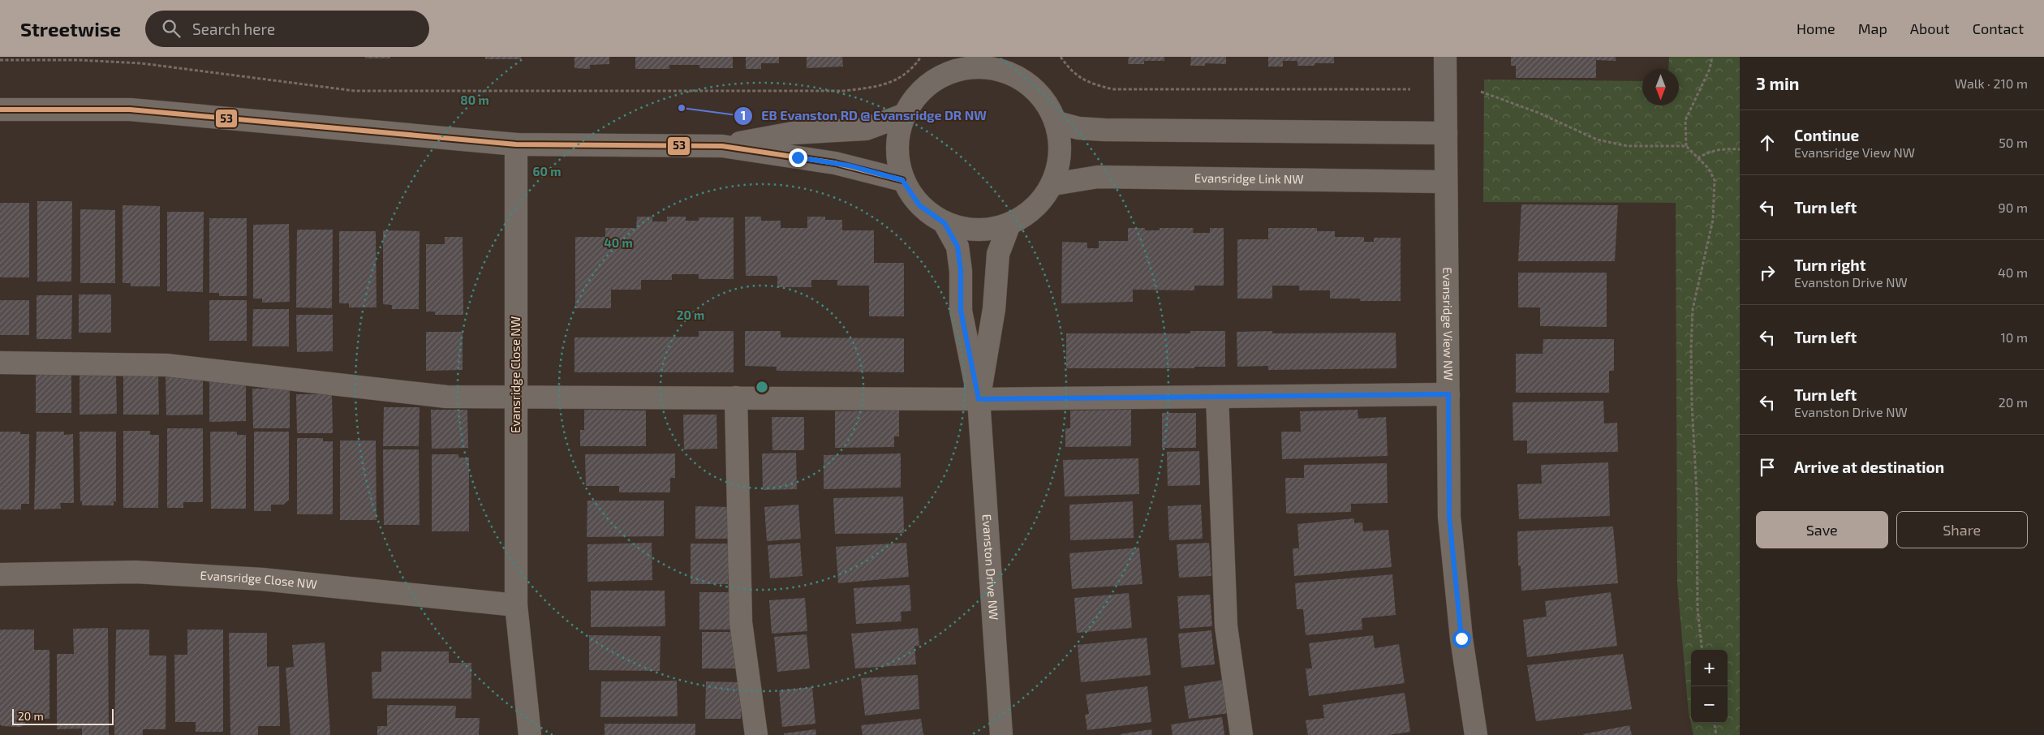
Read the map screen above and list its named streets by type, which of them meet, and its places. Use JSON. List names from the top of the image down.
{
  "streets": {
    "street": [
      "Evansridge Link NW",
      "Evansridge View NW",
      "Evansridge Close NW",
      "Evanston Drive NW"
    ]
  },
  "crossings": [
    ["Evansridge Link NW", "Evansridge View NW"]
  ],
  "places": ["EB Evanston RD @ Evansridge DR NW"],
  "lines": ["transit line 53"],
  "scale_bar": "20 m",
  "north": "bottom",
  "page": {
    "header": "Streetwise",
    "search": "Search here",
    "nav": [
      "Home",
      "Map",
      "About",
      "Contact"
    ],
    "heading": ["3 min", "Walk · 210 m"],
    "list": [
      ["Continue", "Evansridge View NW", "50 m"],
      ["Turn left", "90 m"],
      ["Turn right", "Evanston Drive NW", "40 m"],
      ["Turn left", "10 m"],
      ["Turn left", "Evanston Drive NW", "20 m"],
      "Arrive at destination"
    ],
    "buttons": ["Save", "Share"],
    "map_buttons": ["+", "−"],
    "scale": "20 m"
  },
  "rings": [
    "80 m",
    "60 m",
    "40 m",
    "20 m"
  ]
}
